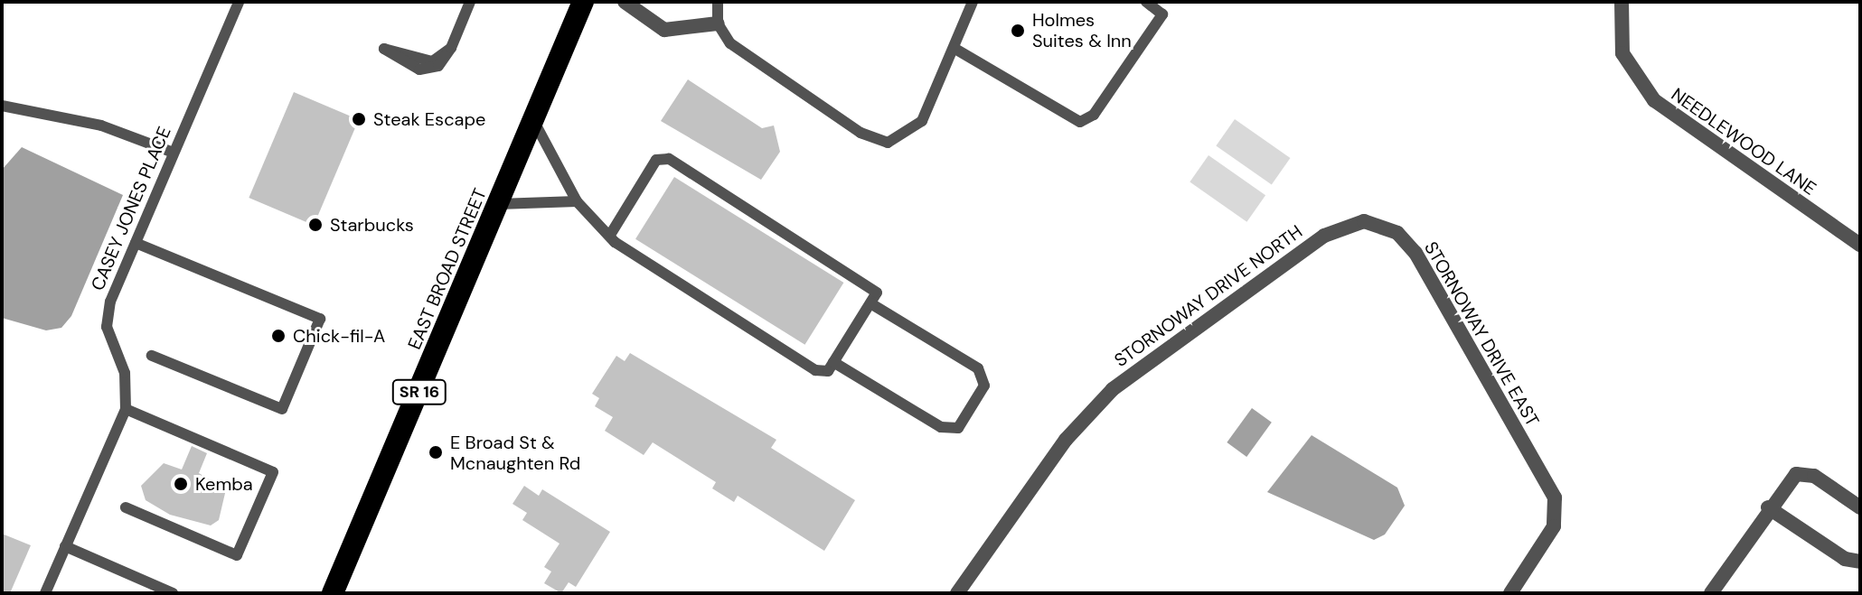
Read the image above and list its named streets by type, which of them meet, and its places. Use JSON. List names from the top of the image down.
{
  "streets": {
    "highway": ["EAST BROAD STREET", "SR 16"],
    "street": ["NEEDLEWOOD LANE", "STORNOWAY DRIVE NORTH", "STORNOWAY DRIVE EAST"],
    "lane": ["CASEY JONES PLACE"]
  },
  "crossings": [
    ["STORNOWAY DRIVE NORTH", "STORNOWAY DRIVE EAST"]
  ],
  "places": [
    "Holmes Suites & Inn",
    "Steak Escape",
    "Starbucks",
    "Chick-fil-A",
    "E Broad St & Mcnaughten Rd",
    "Kemba"
  ]
}
